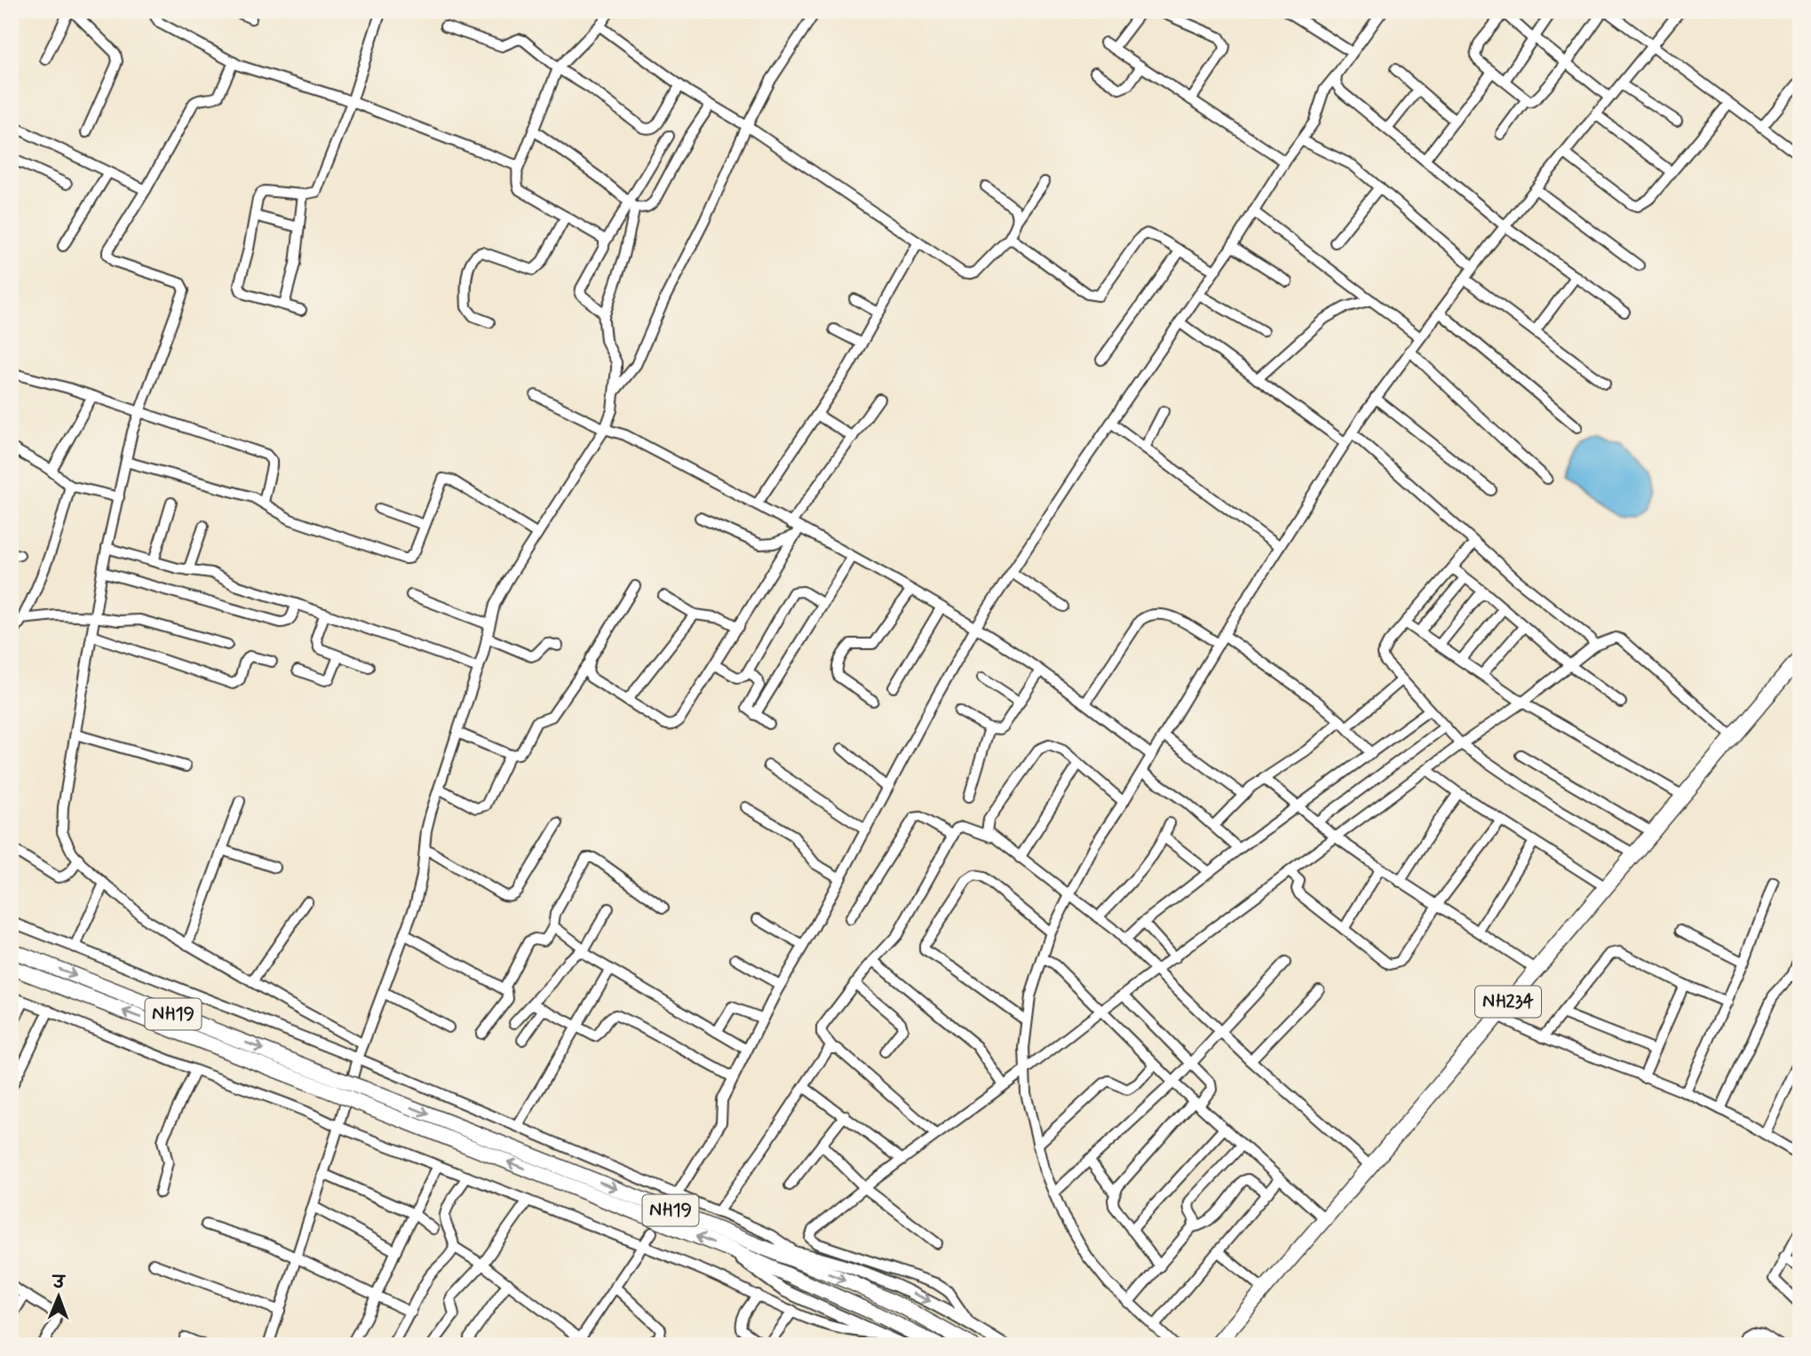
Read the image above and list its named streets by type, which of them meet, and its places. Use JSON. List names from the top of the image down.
{
  "streets": {
    "highway": ["NH234", "NH19"]
  },
  "north": "top"
}
